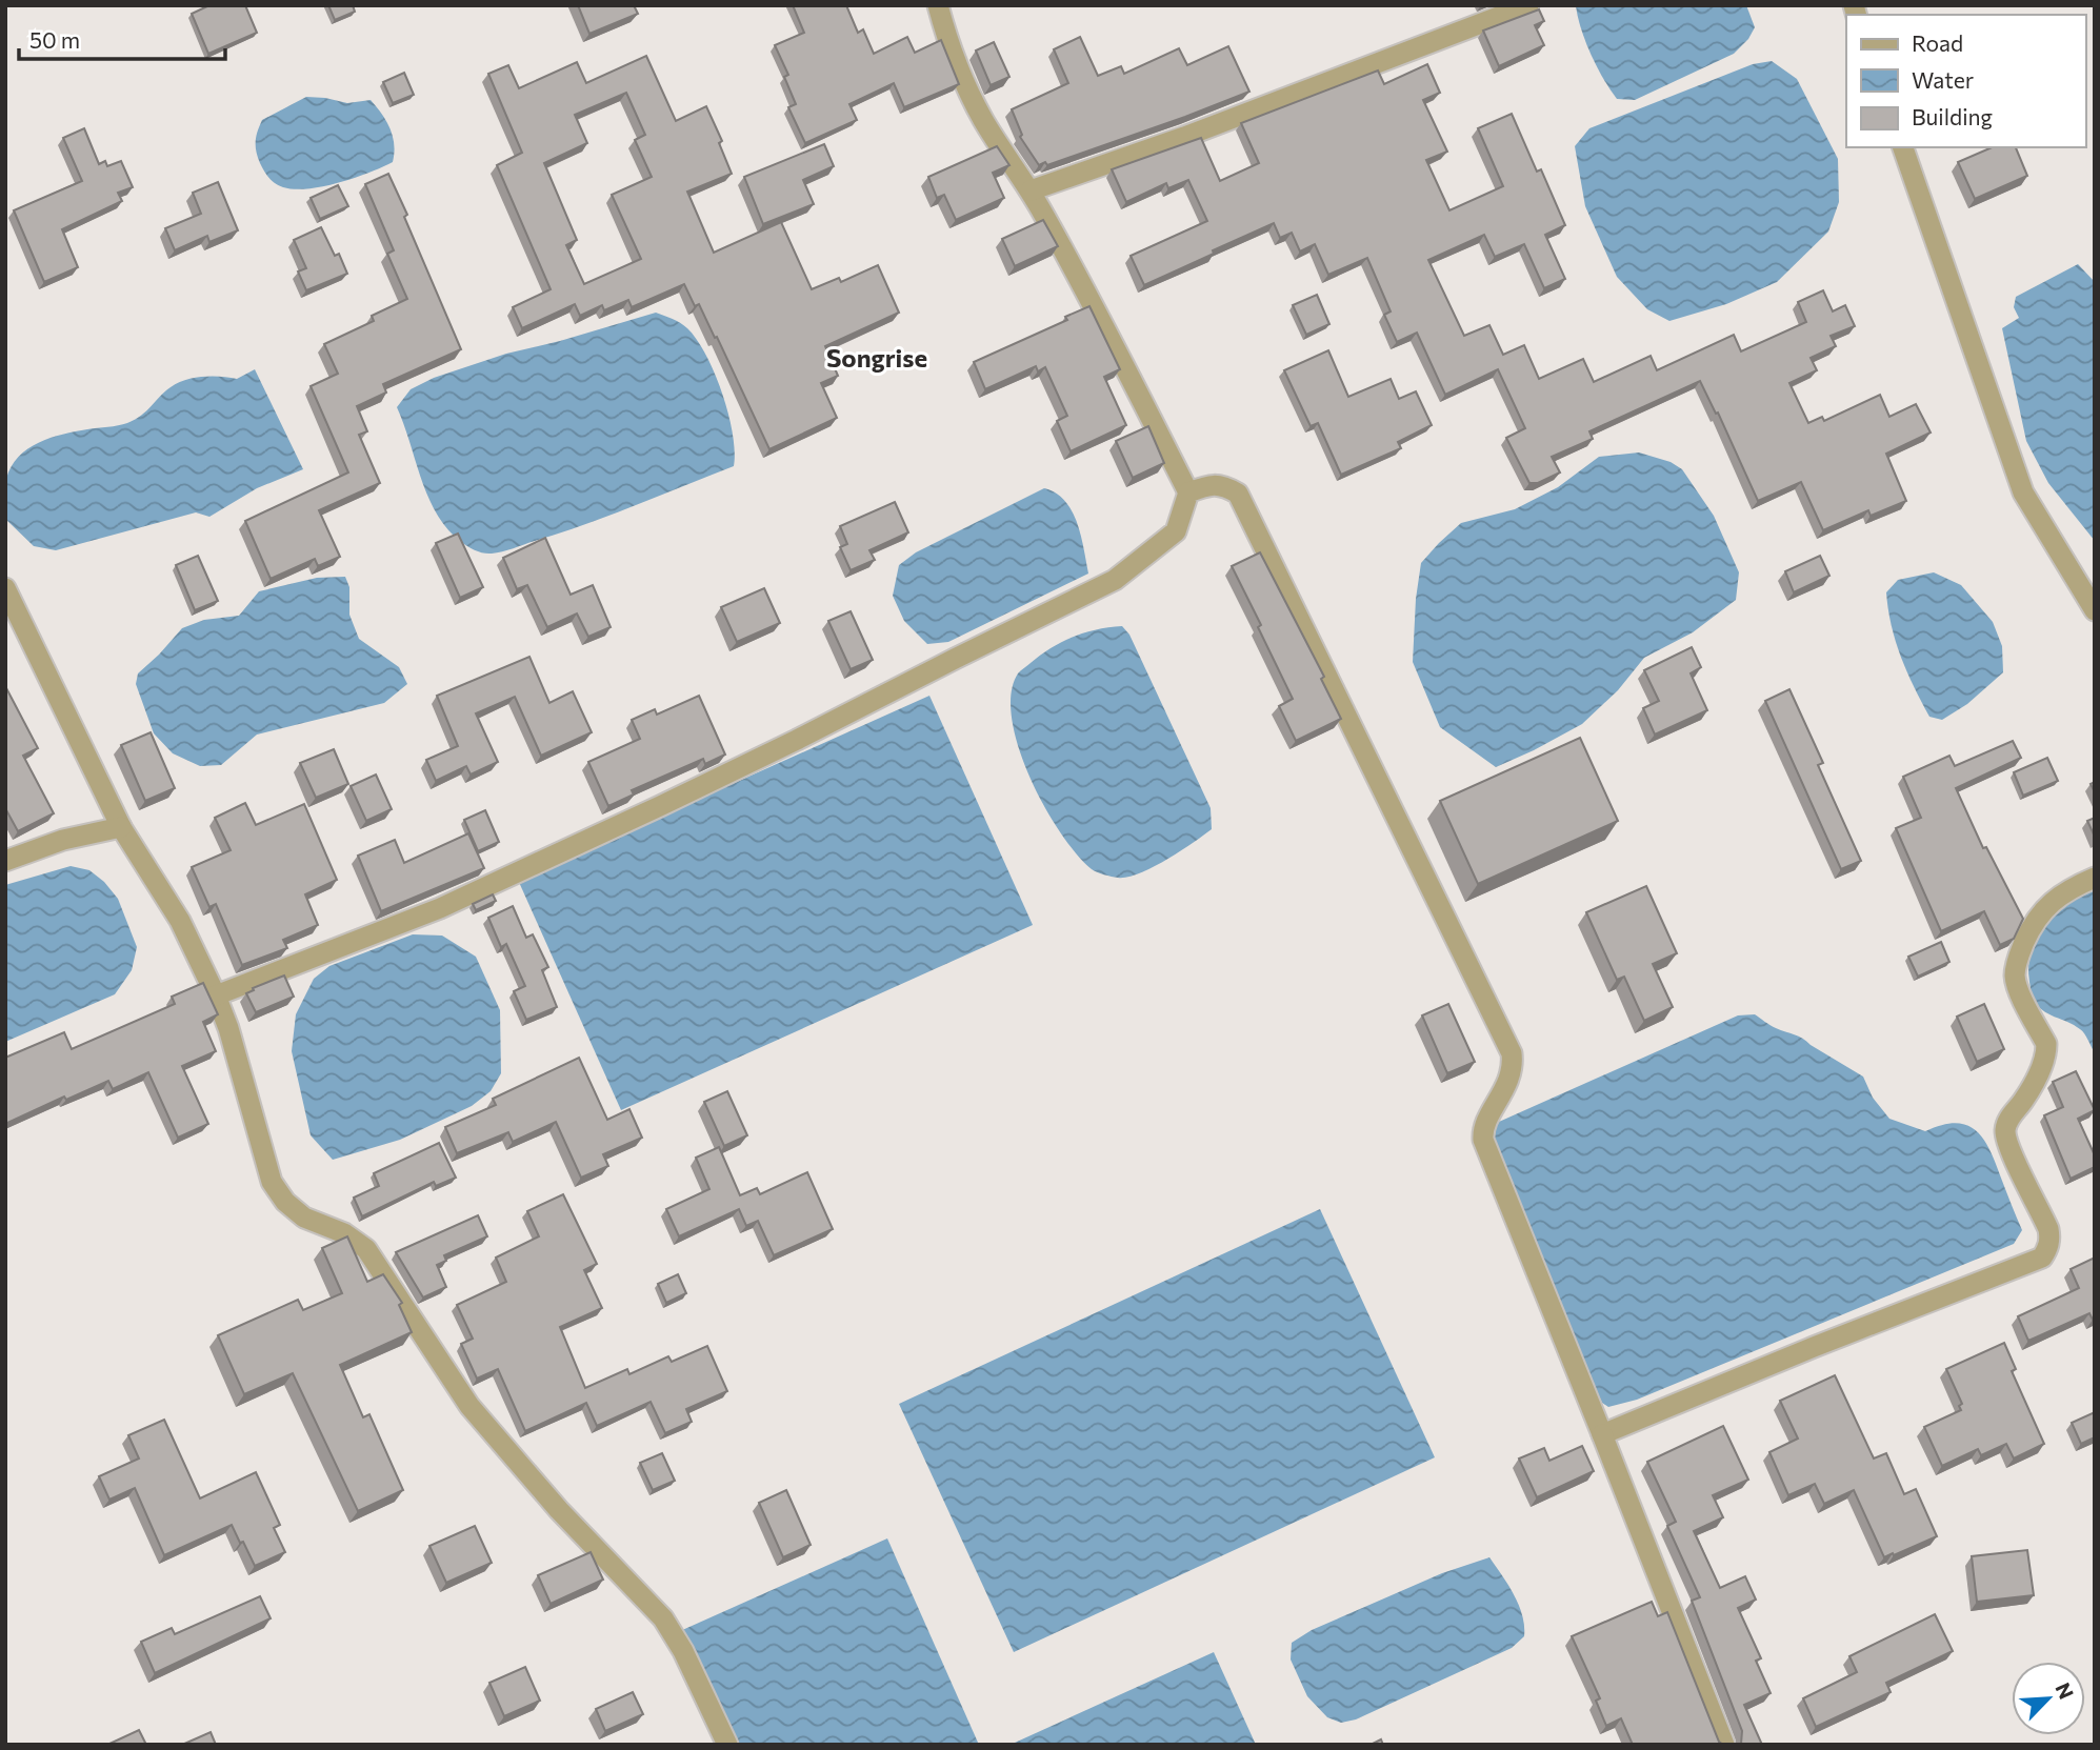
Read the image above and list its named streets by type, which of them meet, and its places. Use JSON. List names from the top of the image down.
{
  "districts": ["Songrise"],
  "legend": ["Road", "Water", "Building"],
  "scale_bar": "50 m",
  "north": "top right"
}
